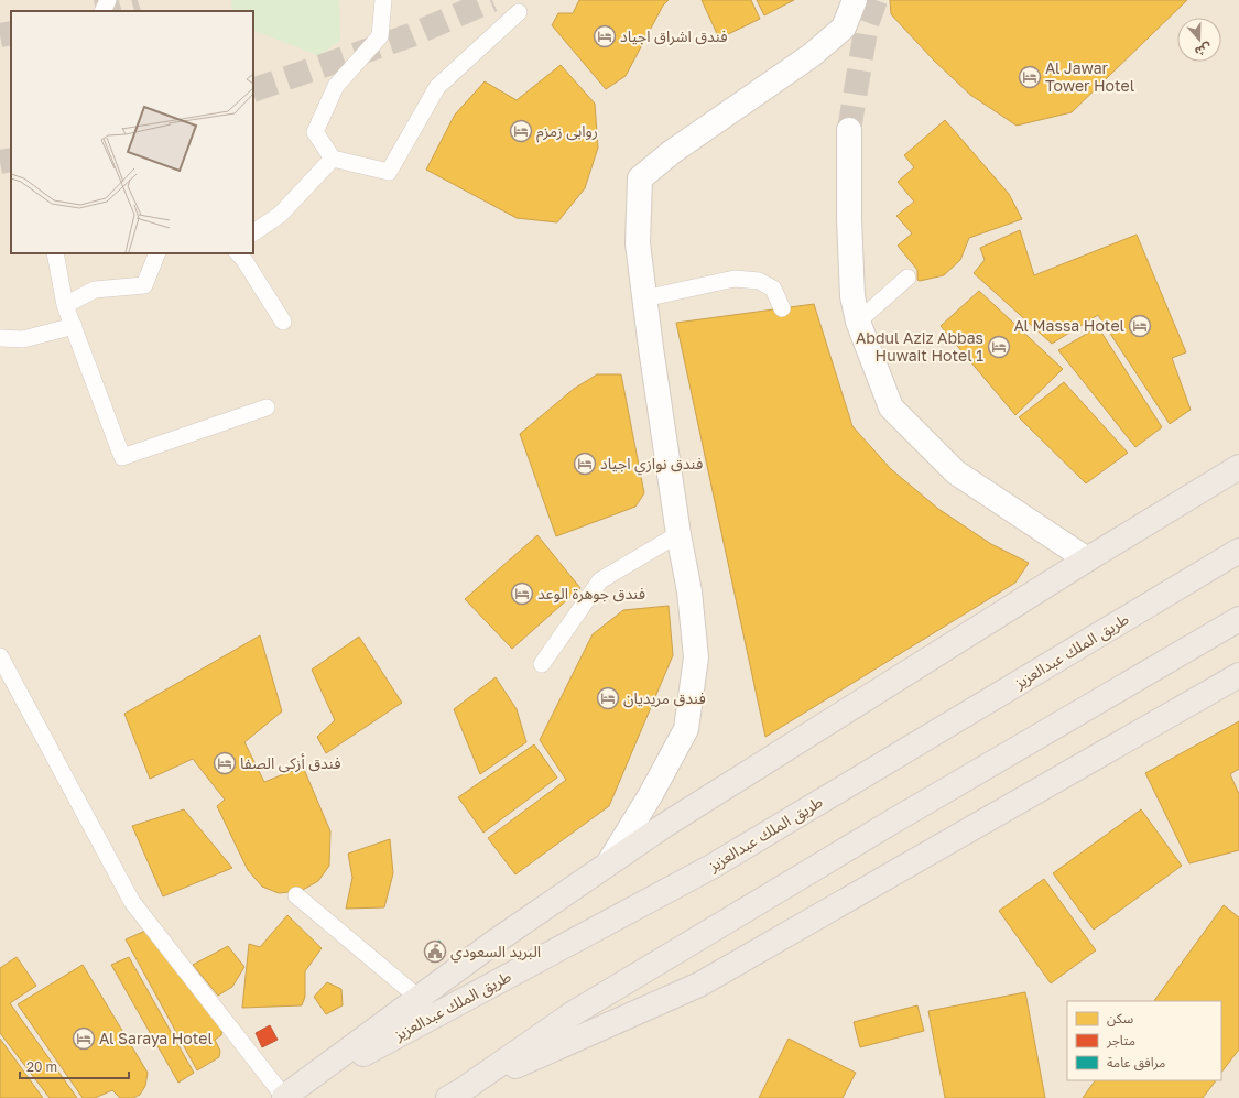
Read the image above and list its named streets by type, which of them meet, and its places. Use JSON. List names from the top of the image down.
{
  "streets": {
    "highway": ["طريق الملك عبدالعزيز"]
  },
  "places": {
    "hotel": [
      "فندق اشراق اجياد",
      "Al Jawar Tower Hotel",
      "روابی زمزم",
      "Al Massa Hotel",
      "Abdul Aziz Abbas Huwait Hotel 1",
      "فندق نوازي اجياد",
      "فندق جوهرة الوعد",
      "فندق مريديان",
      "فندق أزكى الصفا",
      "Al Saraya Hotel"
    ],
    "public building": ["البريد السعودي"]
  },
  "legend": ["سكن", "متاجر", "مرافق عامة"],
  "scale_bar": "20 m",
  "north": "bottom"
}
